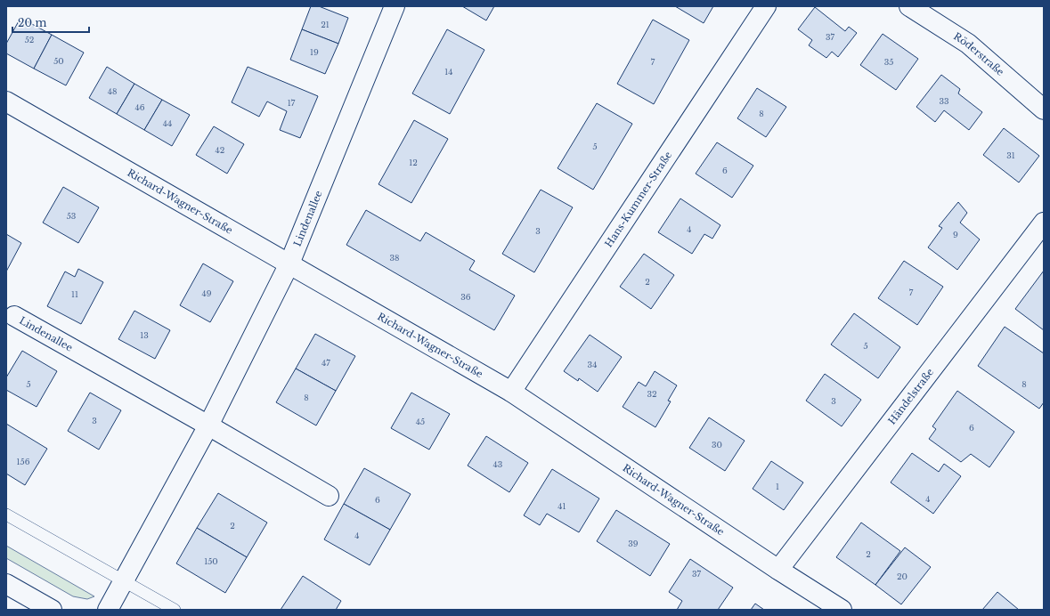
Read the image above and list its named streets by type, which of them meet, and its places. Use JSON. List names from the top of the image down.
{
  "streets": {
    "street": [
      "Röderstraße",
      "Hans-Kummer-Straße",
      "Richard-Wagner-Straße",
      "Lindenallee",
      "Händelstraße"
    ]
  },
  "crossings": [
    ["Hans-Kummer-Straße", "Richard-Wagner-Straße"],
    ["Richard-Wagner-Straße", "Lindenallee"],
    ["Richard-Wagner-Straße", "Händelstraße"]
  ],
  "house_numbers": [
    "21",
    "37",
    "52",
    "19",
    "50",
    "7",
    "35",
    "14",
    "48",
    "33",
    "17",
    "46",
    "8",
    "44",
    "5",
    "42",
    "31",
    "12",
    "6",
    "53",
    "4",
    "3",
    "9",
    "38",
    "2",
    "7",
    "49",
    "11",
    "36",
    "13",
    "5",
    "47",
    "34",
    "5",
    "8",
    "32",
    "8",
    "3",
    "3",
    "45",
    "6",
    "30",
    "156",
    "43",
    "1",
    "4",
    "6",
    "41",
    "2",
    "4",
    "39",
    "2",
    "150",
    "37",
    "20"
  ],
  "scale_bar": "20 m"
}
